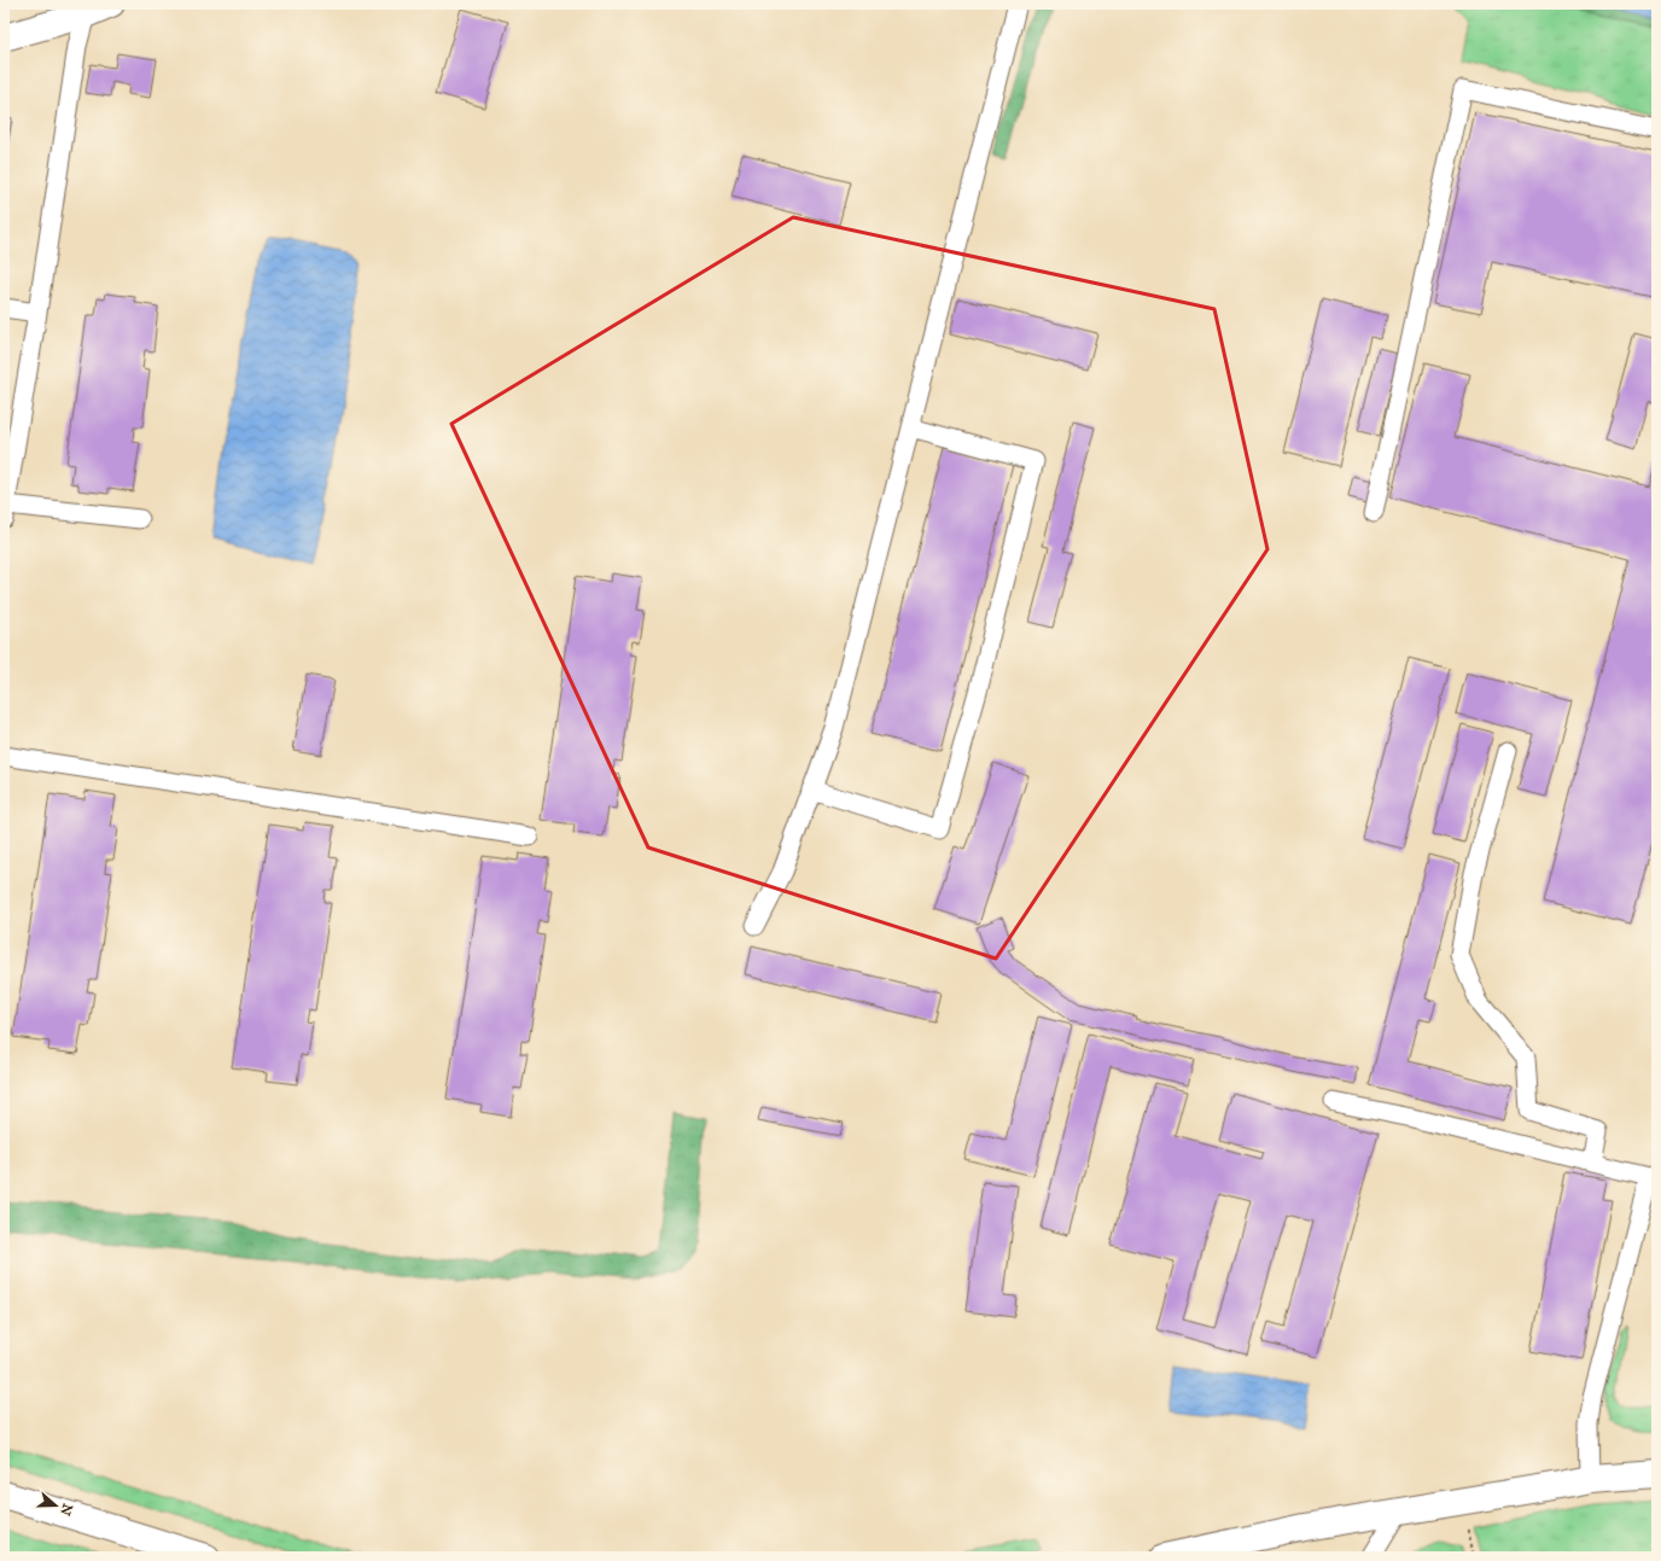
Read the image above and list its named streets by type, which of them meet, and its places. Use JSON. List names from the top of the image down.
{
  "north": "right"
}
